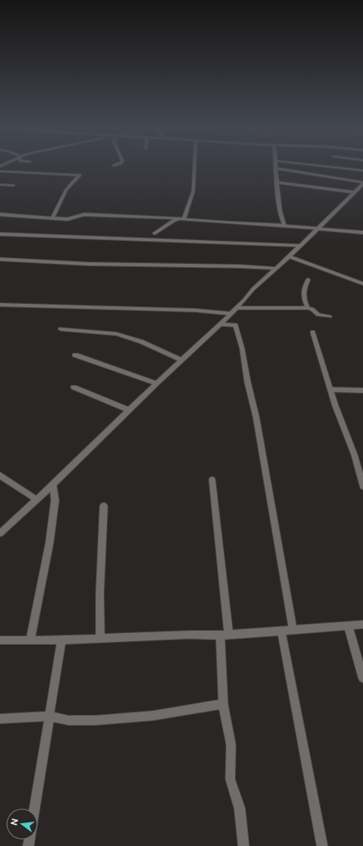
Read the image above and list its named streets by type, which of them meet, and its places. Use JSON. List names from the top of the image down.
{
  "north": "left"
}
